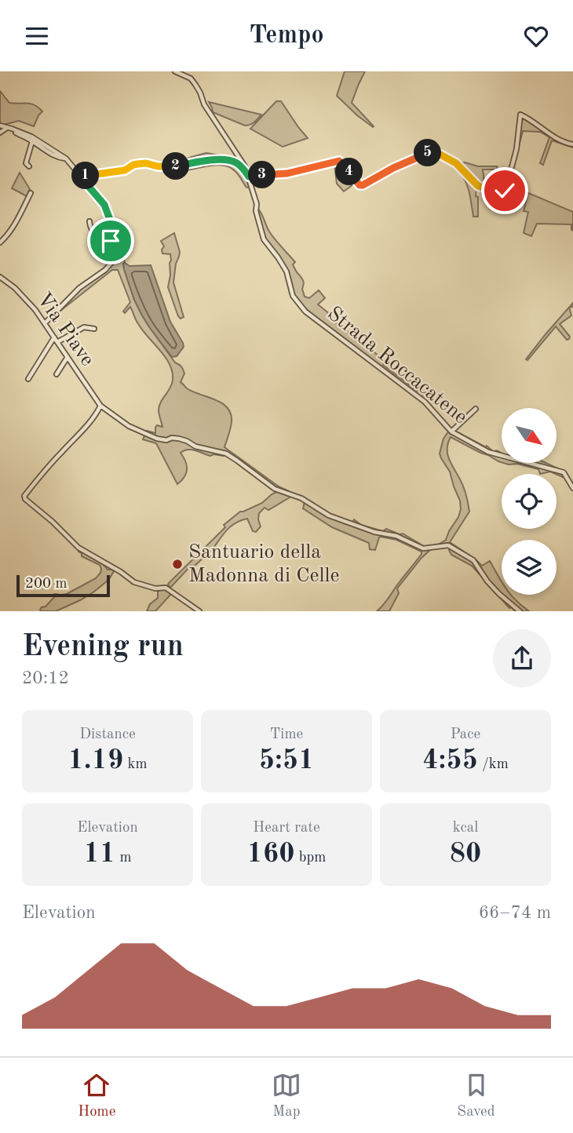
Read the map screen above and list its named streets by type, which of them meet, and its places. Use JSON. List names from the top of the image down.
{
  "streets": {
    "street": ["Via Piave", "Strada Roccacatene"]
  },
  "places": ["Santuario della Madonna di Celle"],
  "scale_bar": "200 m",
  "north": "bottom right",
  "page": {
    "header": "Tempo",
    "pins": [
      "5",
      "2",
      "4",
      "3",
      "1"
    ],
    "scale": "200 m",
    "heading": ["Evening run", "20:12"],
    "stats": [
      ["Distance", "1.19 km"],
      ["Time", "5:51"],
      ["Pace", "4:55 /km"],
      ["Elevation", "11 m"],
      ["Heart rate", "160 bpm"],
      ["kcal", "80"]
    ],
    "chart": ["Elevation", "66–74 m"],
    "tabs": ["Home", "Map", "Saved"]
  }
}
